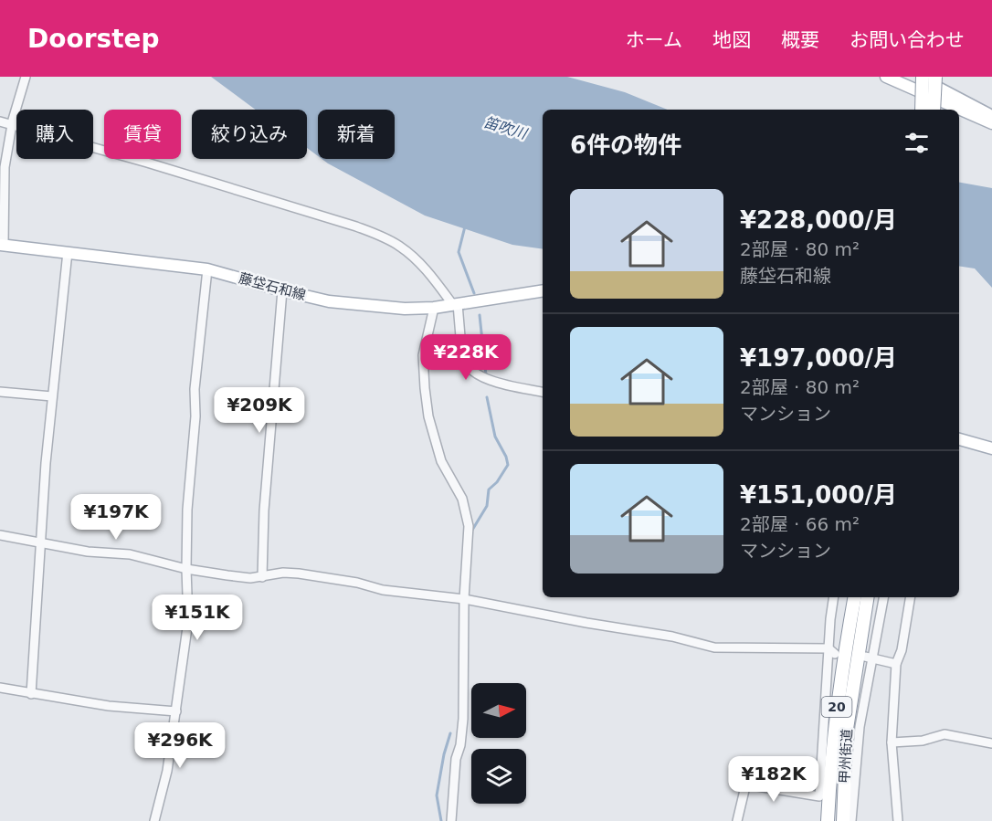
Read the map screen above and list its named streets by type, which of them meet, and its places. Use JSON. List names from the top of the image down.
{
  "streets": {
    "highway": ["20", "甲州街道"],
    "main road": ["藤垈石和線"]
  },
  "water": ["笛吹川"],
  "north": "right",
  "page": {
    "header": "Doorstep",
    "nav": [
      "ホーム",
      "地図",
      "概要",
      "お問い合わせ"
    ],
    "chip": [
      "購入",
      "賃貸",
      "絞り込み",
      "新着"
    ],
    "heading": "6件の物件",
    "list": [
      {
        "name": "¥228,000/月",
        "note": "2部屋 · 80 m² · 藤垈石和線"
      },
      {
        "name": "¥197,000/月",
        "note": "2部屋 · 80 m² · マンション"
      },
      {
        "name": "¥151,000/月",
        "note": "2部屋 · 66 m² · マンション"
      }
    ],
    "price": [
      "¥228K",
      "¥209K",
      "¥197K",
      "¥151K",
      "¥296K",
      "¥182K"
    ]
  }
}
